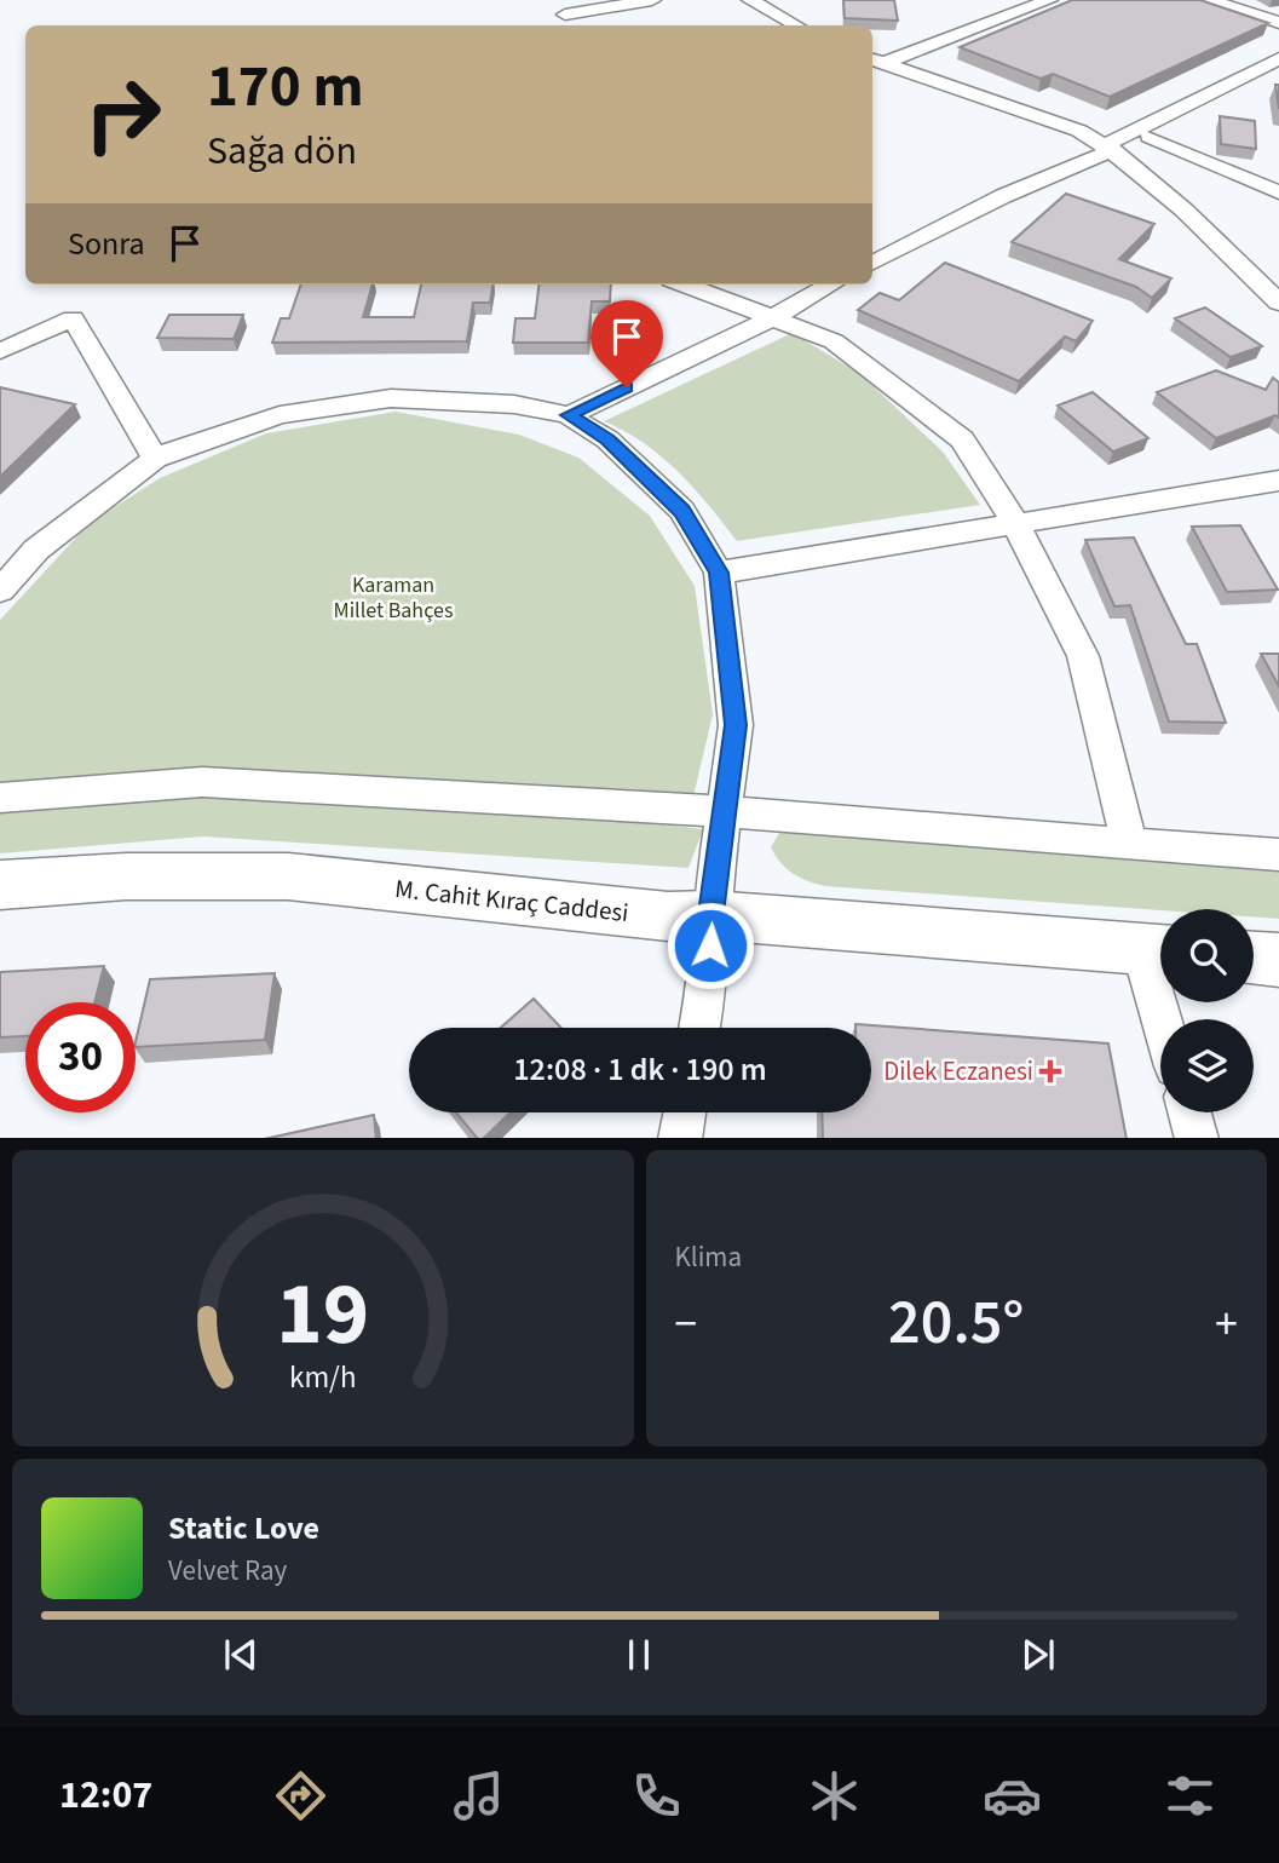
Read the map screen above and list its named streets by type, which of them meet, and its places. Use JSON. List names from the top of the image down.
{
  "streets": {
    "street": ["M. Cahit Kıraç Caddesi"]
  },
  "parks": ["Karaman Millet Bahçes"],
  "places": {
    "health": ["Dilek Eczanesi"]
  },
  "page": {
    "turn": ["170 m", "Sağa dön"],
    "then": "Sonra",
    "limit": "30",
    "trip": "12:08 · 1 dk · 190 m",
    "tile": "Klima",
    "heat": ["−", "20.5°", "+"],
    "song": ["Static Love", "Velvet Ray"],
    "tabs": "12:07",
    "gauge": ["19", "km/h"]
  }
}
